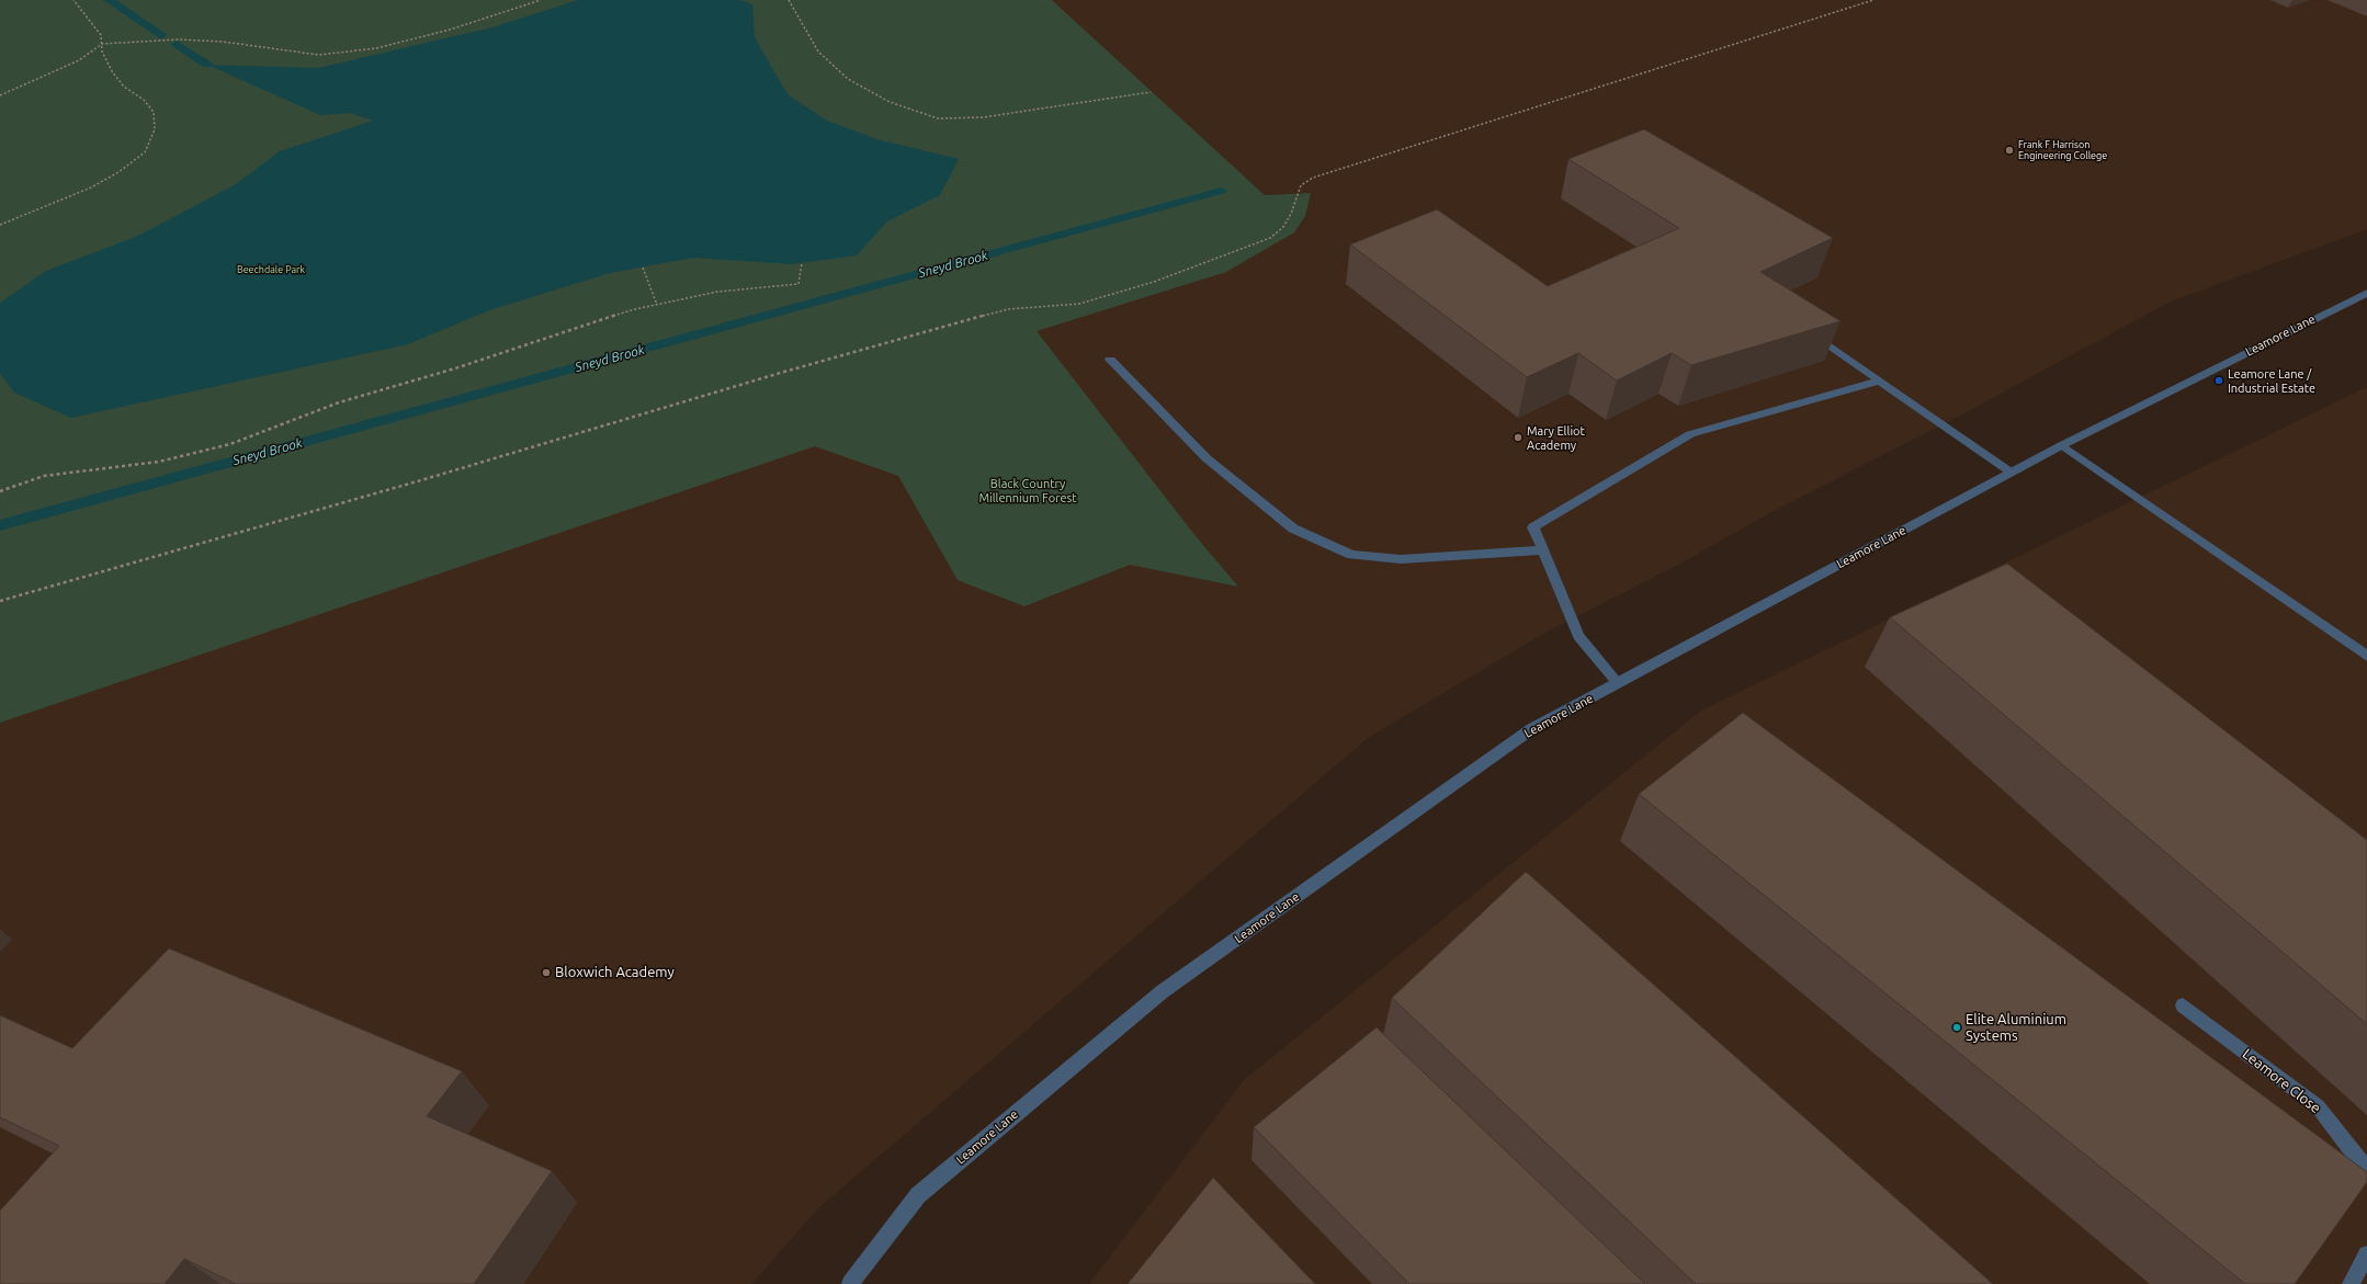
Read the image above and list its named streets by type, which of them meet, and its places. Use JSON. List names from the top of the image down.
{
  "streets": {
    "street": ["Leamore Lane", "Leamore Close"]
  },
  "water": ["Sneyd Brook"],
  "parks": ["Beechdale Park", "Black Country Millennium Forest"],
  "places": [
    "Frank F Harrison Engineering College",
    "Leamore Lane / Industrial Estate",
    "Mary Elliot Academy",
    "Bloxwich Academy",
    "Elite Aluminium Systems"
  ]
}
